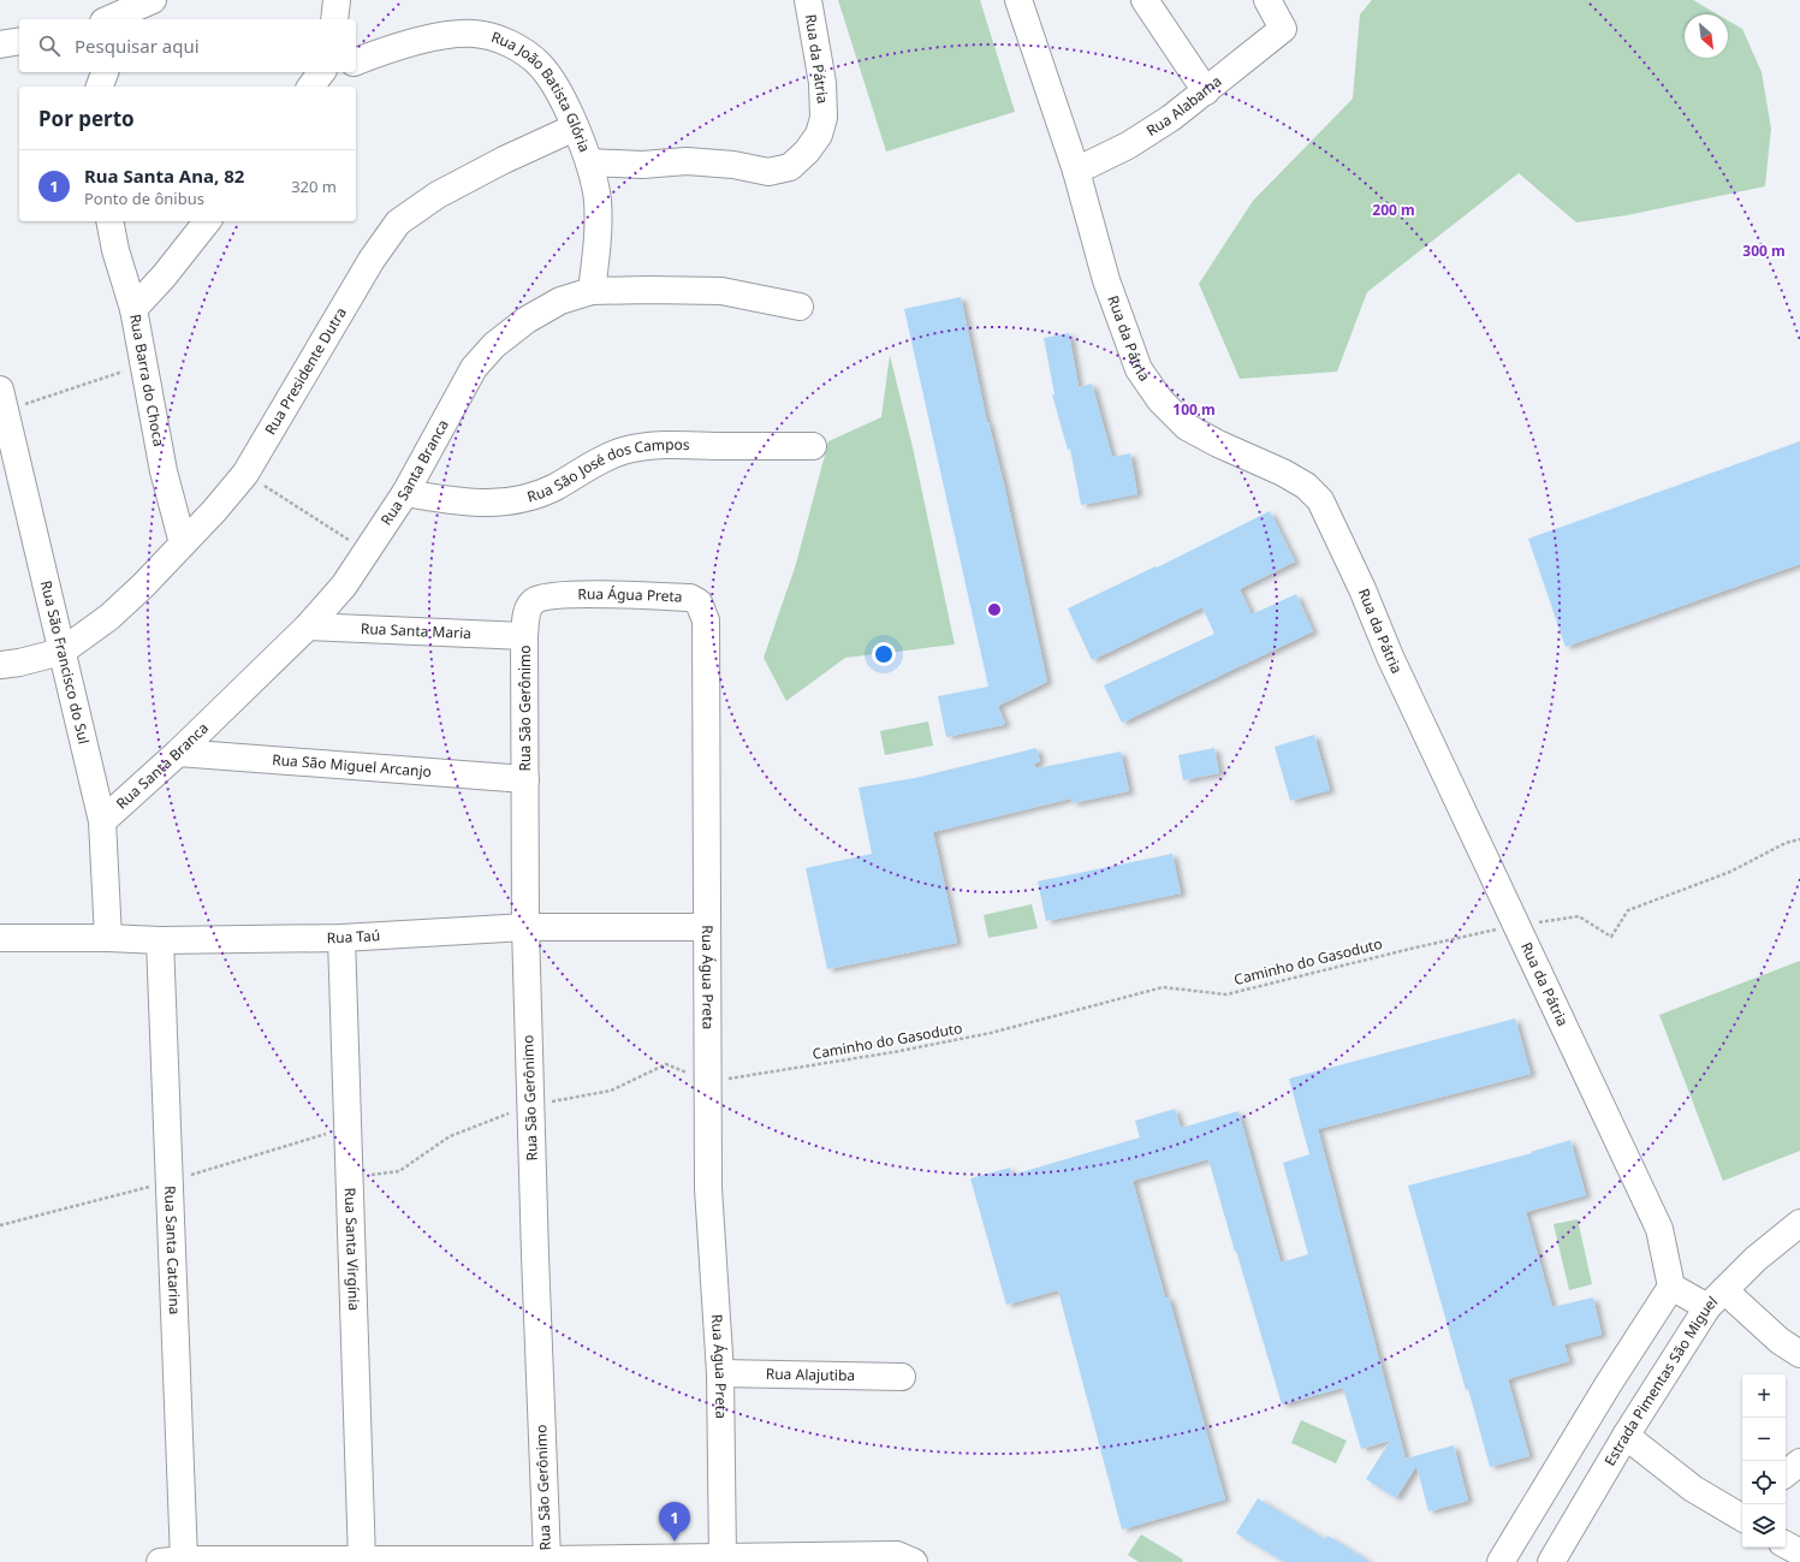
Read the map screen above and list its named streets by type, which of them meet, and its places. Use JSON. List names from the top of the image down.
{
  "streets": {
    "street": [
      "Rua da Pátria",
      "Rua João Batista Glória",
      "Rua Alabama",
      "Rua Presidente Dutra",
      "Rua Barra do Choca",
      "Rua Santa Branca",
      "Rua São José dos Campos",
      "Rua Água Preta",
      "Rua Santa Maria",
      "Rua São Francisco do Sul",
      "Rua São Gerônimo",
      "Rua São Miguel Arcanjo",
      "Rua Taú",
      "Rua Santa Virgínia",
      "Rua Santa Catarina",
      "Rua Alajutiba",
      "Estrada Pimentas São Miguel"
    ],
    "path": ["Caminho do Gasoduto"]
  },
  "crossings": [
    ["Rua da Pátria", "Rua João Batista Glória"],
    ["Rua da Pátria", "Rua Alabama"],
    ["Rua da Pátria", "Caminho do Gasoduto"],
    ["Rua João Batista Glória", "Rua Presidente Dutra"],
    ["Rua João Batista Glória", "Rua Santa Branca"],
    ["Rua Presidente Dutra", "Rua Barra do Choca"],
    ["Rua Presidente Dutra", "Rua São Francisco do Sul"],
    ["Rua Santa Branca", "Rua São José dos Campos"],
    ["Rua Santa Branca", "Rua Santa Maria"],
    ["Rua Santa Branca", "Rua São Francisco do Sul"],
    ["Rua Santa Branca", "Rua São Miguel Arcanjo"],
    ["Rua Água Preta", "Rua Santa Maria"],
    ["Rua Água Preta", "Rua São Gerônimo"],
    ["Rua Água Preta", "Rua Taú"],
    ["Rua Água Preta", "Caminho do Gasoduto"],
    ["Rua Água Preta", "Rua Alajutiba"],
    ["Rua Santa Maria", "Rua São Gerônimo"],
    ["Rua São Francisco do Sul", "Rua Taú"],
    ["Rua São Gerônimo", "Rua São Miguel Arcanjo"],
    ["Rua São Gerônimo", "Rua Taú"],
    ["Rua Taú", "Rua Santa Virgínia"],
    ["Rua Taú", "Rua Santa Catarina"]
  ],
  "north": "bottom right",
  "page": {
    "search": "Pesquisar aqui",
    "heading": "Por perto",
    "list": [
      {
        "mark": "1",
        "name": "Rua Santa Ana, 82",
        "note": "Ponto de ônibus",
        "value": "320 m"
      }
    ],
    "map_buttons": ["+", "−"],
    "pins": "1"
  },
  "rings": ["200 m", "300 m", "100 m"]
}
